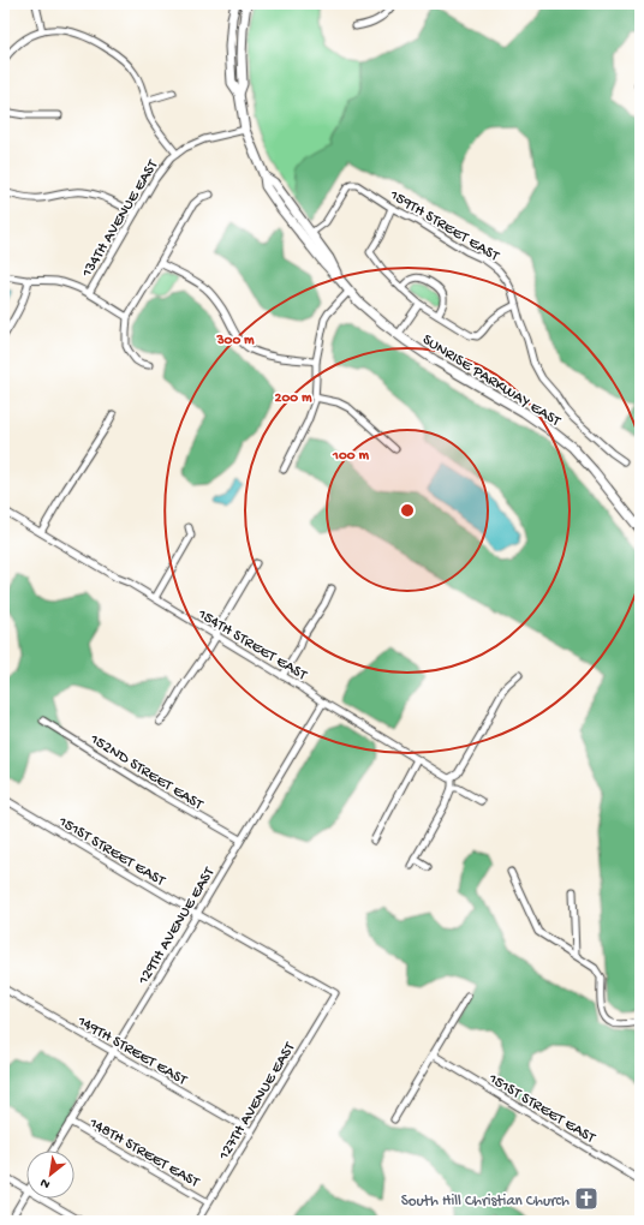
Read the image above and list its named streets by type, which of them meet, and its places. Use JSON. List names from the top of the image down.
{
  "streets": {
    "street": [
      "134TH AVENUE EAST",
      "159TH STREET EAST",
      "SUNRISE PARKWAY EAST",
      "154TH STREET EAST",
      "152ND STREET EAST",
      "151ST STREET EAST",
      "129TH AVENUE EAST",
      "149TH STREET EAST",
      "127TH AVENUE EAST",
      "148TH STREET EAST"
    ]
  },
  "crossings": [
    ["134TH AVENUE EAST", "SUNRISE PARKWAY EAST"],
    ["159TH STREET EAST", "SUNRISE PARKWAY EAST"],
    ["154TH STREET EAST", "129TH AVENUE EAST"],
    ["152ND STREET EAST", "129TH AVENUE EAST"],
    ["151ST STREET EAST", "129TH AVENUE EAST"],
    ["151ST STREET EAST", "127TH AVENUE EAST"],
    ["129TH AVENUE EAST", "149TH STREET EAST"],
    ["129TH AVENUE EAST", "148TH STREET EAST"],
    ["149TH STREET EAST", "127TH AVENUE EAST"],
    ["127TH AVENUE EAST", "148TH STREET EAST"]
  ],
  "places": {
    "church": ["South Hill Christian Church"]
  },
  "north": "bottom left",
  "rings": ["300 m", "200 m", "100 m"]
}
